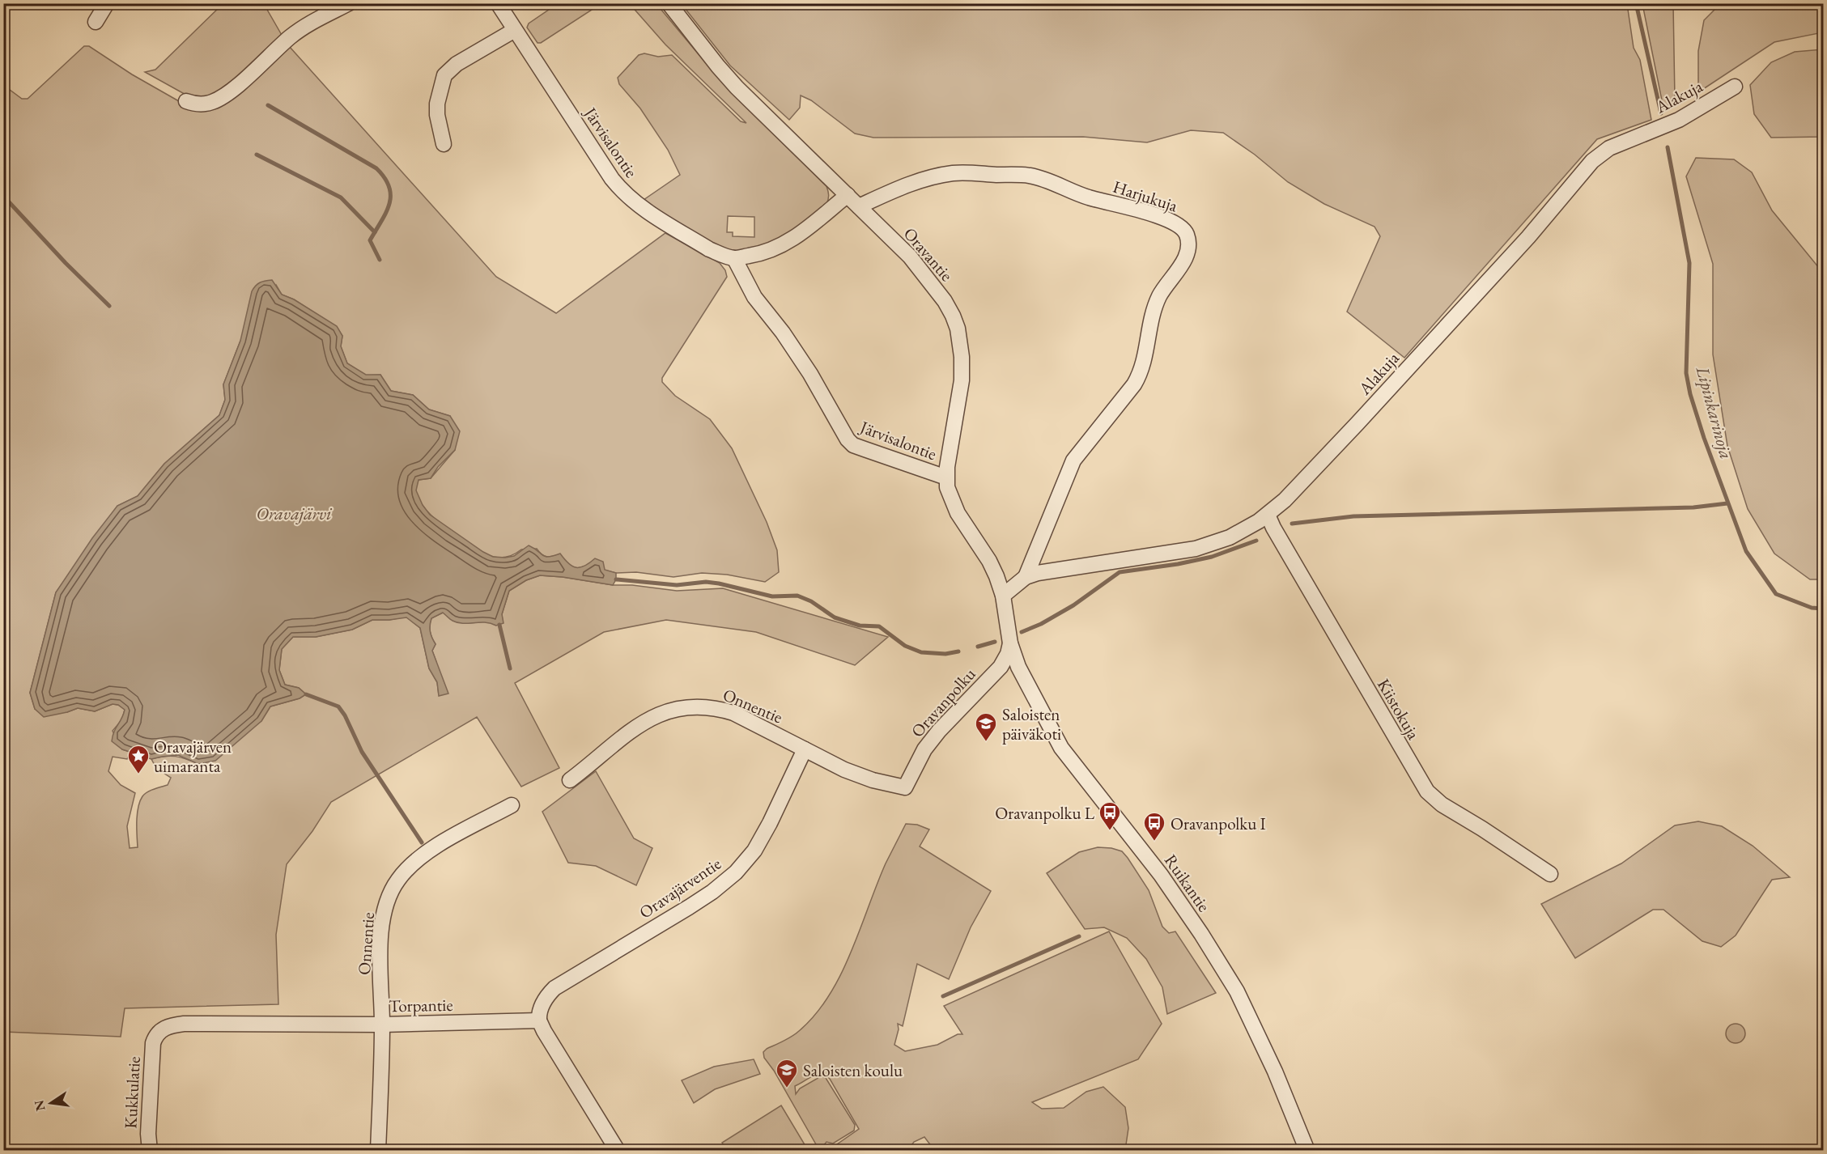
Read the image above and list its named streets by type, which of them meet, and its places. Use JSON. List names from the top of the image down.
{
  "streets": {
    "street": [
      "Alakuja",
      "Järvisalontie",
      "Harjukuja",
      "Oravantie",
      "Oravanpolku",
      "Onnentie",
      "Kiistokuja",
      "Ruikantie",
      "Oravajärventie",
      "Torpantie",
      "Kukkulatie"
    ]
  },
  "crossings": [
    ["Alakuja", "Harjukuja"],
    ["Alakuja", "Oravantie"],
    ["Alakuja", "Kiistokuja"],
    ["Alakuja", "Ruikantie"],
    ["Järvisalontie", "Oravantie"],
    ["Harjukuja", "Oravantie"],
    ["Oravantie", "Ruikantie"],
    ["Oravanpolku", "Onnentie"],
    ["Oravanpolku", "Ruikantie"],
    ["Onnentie", "Oravajärventie"],
    ["Onnentie", "Torpantie"],
    ["Oravajärventie", "Torpantie"],
    ["Torpantie", "Kukkulatie"]
  ],
  "water": ["Lipinkarinoja", "Oravajärvi"],
  "places": {
    "school or university": ["Saloisten päiväkoti", "Saloisten koulu"],
    "place": ["Oravajärven uimaranta"],
    "bus stop": ["Oravanpolku L", "Oravanpolku I"]
  },
  "north": "left"
}
